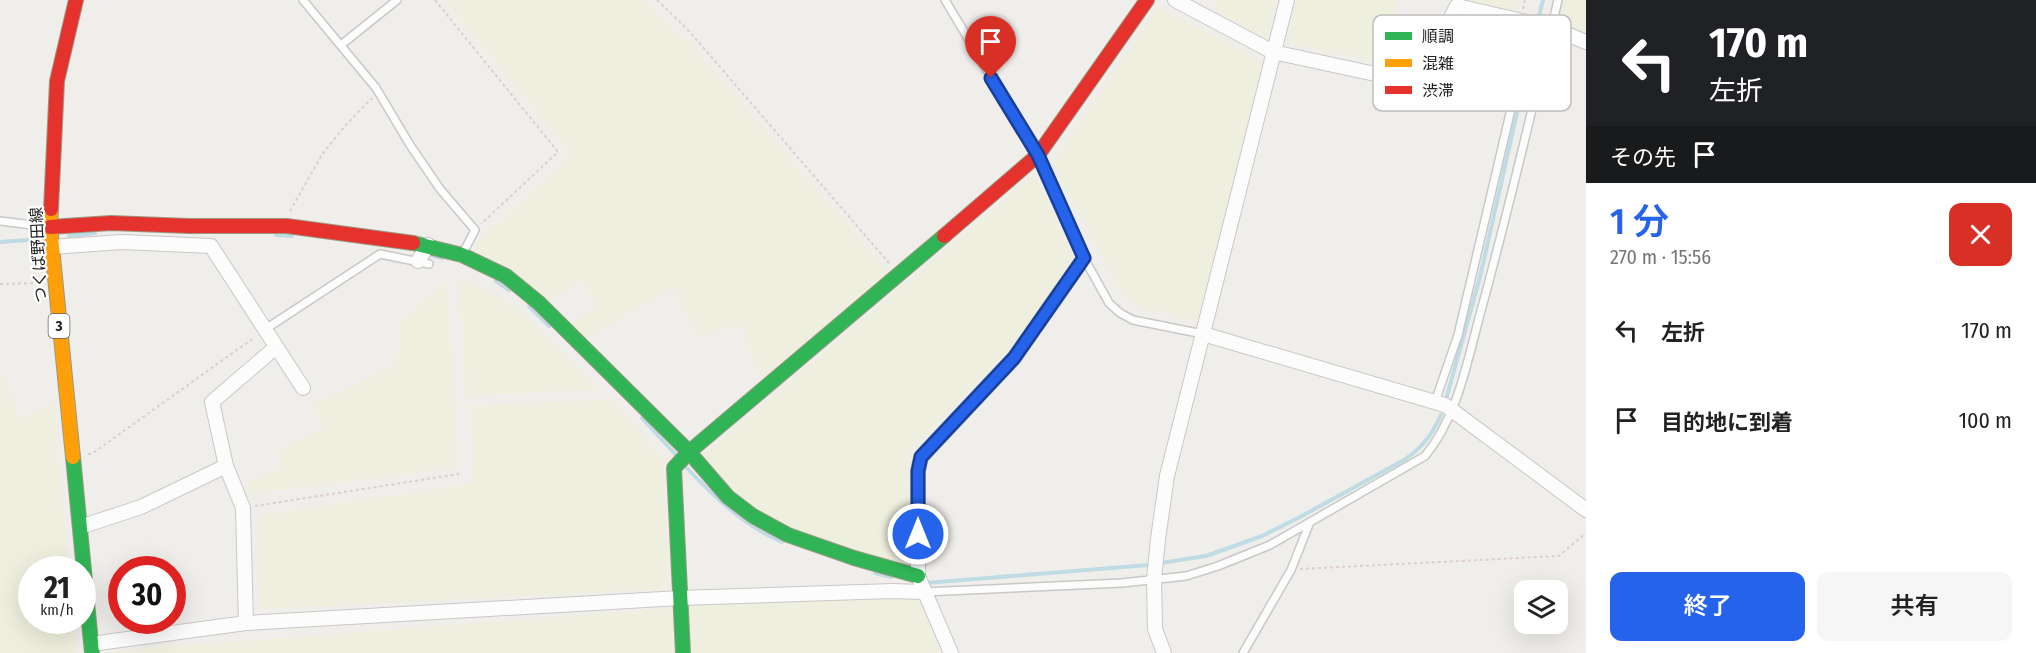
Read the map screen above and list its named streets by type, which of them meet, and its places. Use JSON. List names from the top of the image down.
{
  "streets": {
    "street": ["つくば野田線", "3"]
  },
  "legend": ["順調", "混雑", "渋滞"],
  "page": {
    "turn": ["170 m", "左折"],
    "then": "その先",
    "heading": ["1 分", "270 m · 15:56"],
    "list": [
      {
        "name": "左折",
        "value": "170 m"
      },
      {
        "name": "目的地に到着",
        "value": "100 m"
      }
    ],
    "speed": "21 km/h",
    "limit": "30",
    "buttons": ["終了", "共有"]
  }
}
